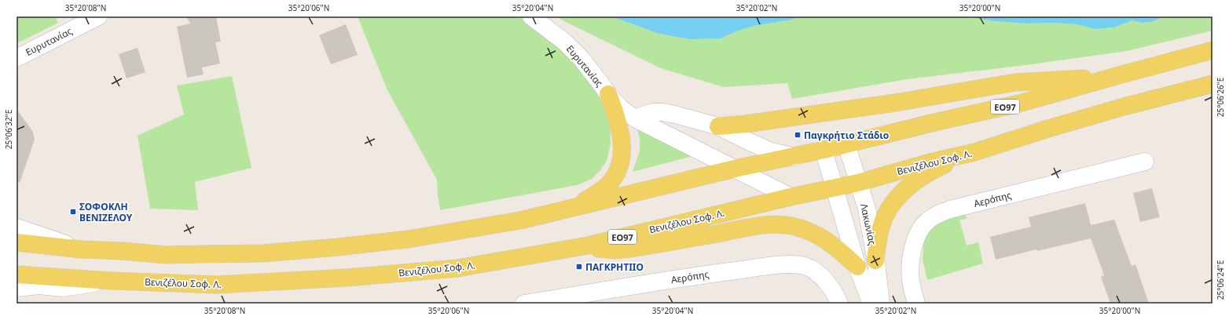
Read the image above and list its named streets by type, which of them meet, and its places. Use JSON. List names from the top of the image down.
{
  "streets": {
    "main road": ["ΕΟ97", "Βενιζέλου Σοφ. Λ."],
    "street": ["Ευρυτανίας", "Αερόπης", "Λακωνίας"]
  },
  "crossings": [
    ["Ευρυτανίας", "ΕΟ97"],
    ["Ευρυτανίας", "Βενιζέλου Σοφ. Λ."],
    ["ΕΟ97", "Λακωνίας"],
    ["Βενιζέλου Σοφ. Λ.", "Λακωνίας"]
  ],
  "places": {
    "transit": ["Παγκρήτιο Στάδιο", "ΣΟΦΟΚΛΗ ΒΕΝΙΖΕΛΟΥ", "ΠΑΓΚΡΗΤΙΙΟ"]
  },
  "coordinates": [
    "35°20'08\"N",
    "35°20'06\"N",
    "35°20'04\"N",
    "35°20'02\"N",
    "35°20'00\"N",
    "25°06'26\"E",
    "25°06'32\"E",
    "25°06'24\"E"
  ]
}
